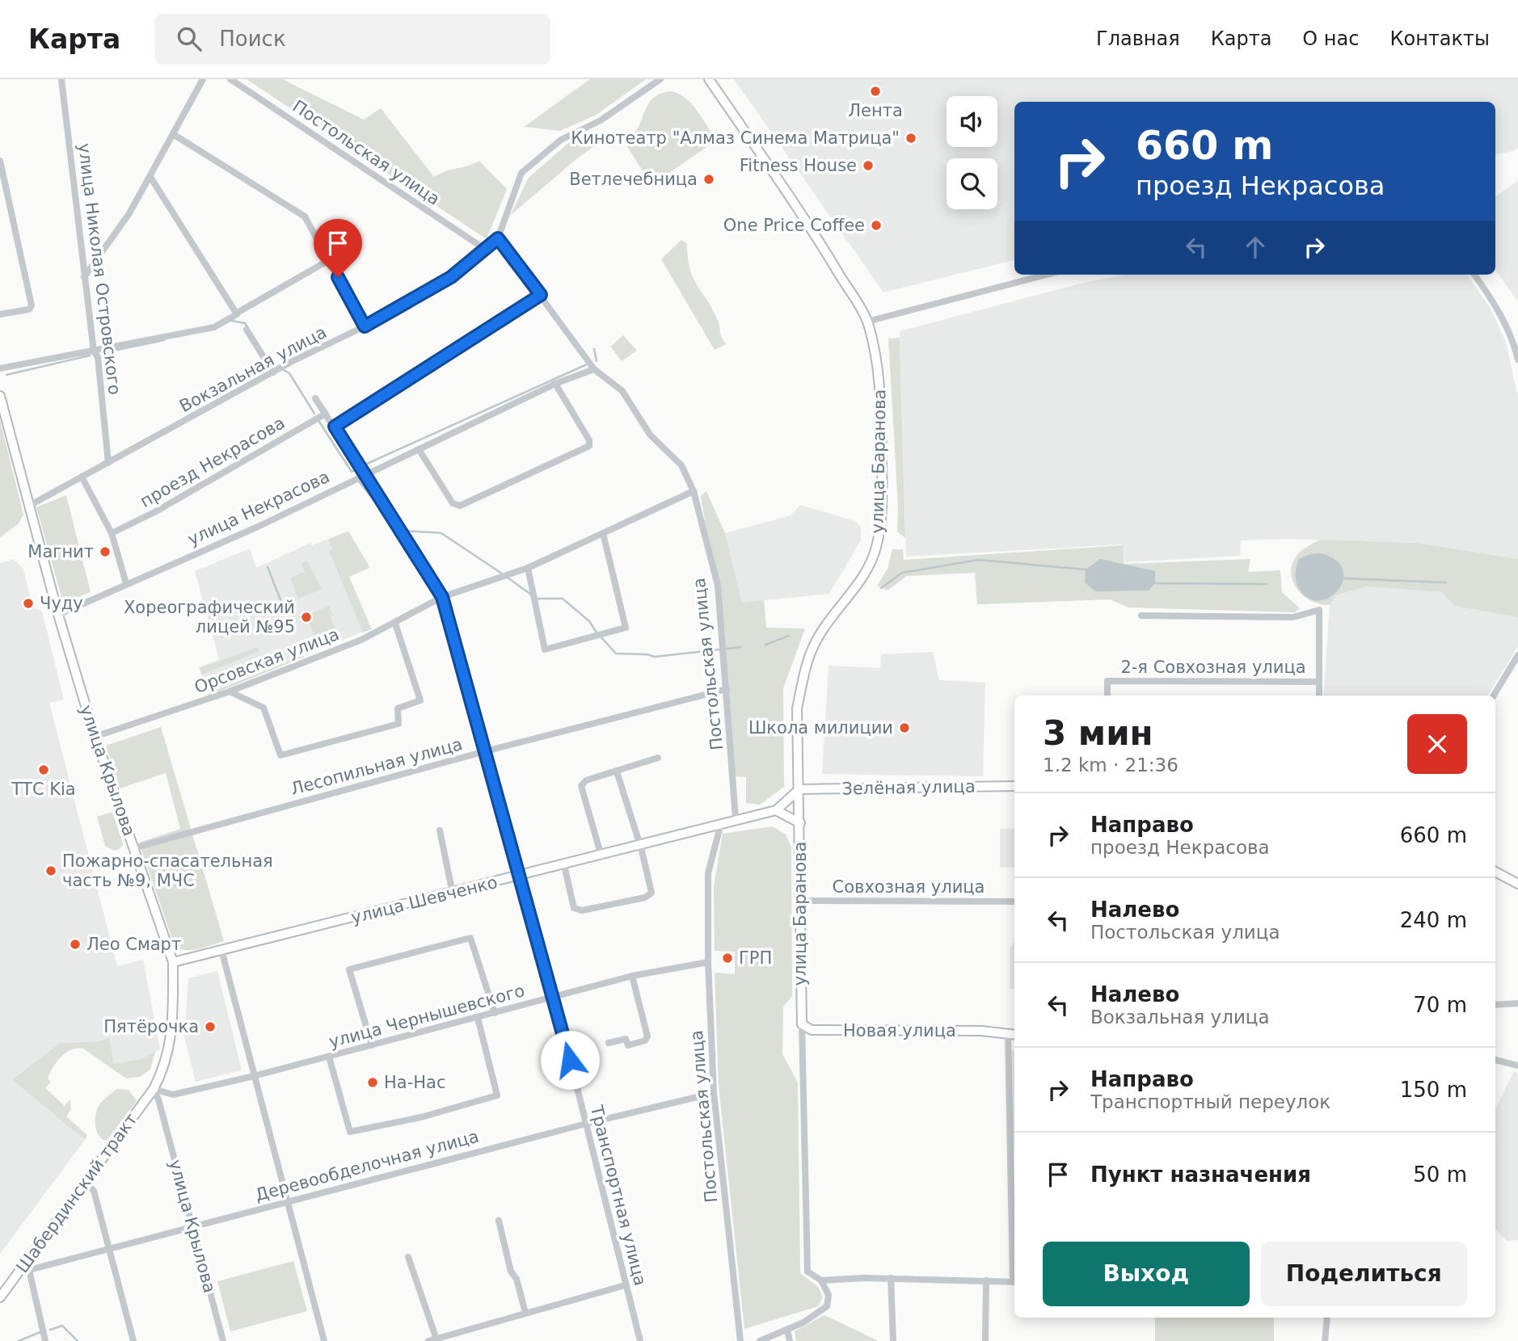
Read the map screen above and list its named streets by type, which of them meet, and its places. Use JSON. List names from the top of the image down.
{
  "streets": {
    "main road": [
      "улица Баранова",
      "улица Крылова",
      "Зелёная улица",
      "улица Шевченко",
      "Новая улица",
      "Шабердинский тракт"
    ],
    "street": [
      "Постольская улица",
      "улица Николая Островского",
      "Вокзальная улица",
      "проезд Некрасова",
      "улица Некрасова",
      "Орсовская улица",
      "2-я Совхозная улица",
      "Лесопильная улица",
      "Совхозная улица",
      "улица Чернышевского",
      "Деревообделочная улица",
      "Транспортная улица"
    ]
  },
  "crossings": [
    ["Постольская улица", "Вокзальная улица"],
    ["Постольская улица", "улица Некрасова"],
    ["Постольская улица", "Орсовская улица"],
    ["Постольская улица", "Лесопильная улица"],
    ["Постольская улица", "улица Шевченко"],
    ["Постольская улица", "улица Чернышевского"],
    ["Постольская улица", "Деревообделочная улица"],
    ["улица Николая Островского", "Вокзальная улица"],
    ["Вокзальная улица", "улица Крылова"],
    ["улица Баранова", "Зелёная улица"],
    ["улица Баранова", "Совхозная улица"],
    ["улица Баранова", "Новая улица"],
    ["проезд Некрасова", "Транспортная улица"],
    ["улица Некрасова", "улица Крылова"],
    ["улица Некрасова", "Транспортная улица"],
    ["Орсовская улица", "улица Крылова"],
    ["Орсовская улица", "Транспортная улица"],
    ["Лесопильная улица", "улица Крылова"],
    ["Лесопильная улица", "Транспортная улица"],
    ["улица Крылова", "улица Шевченко"],
    ["улица Крылова", "улица Чернышевского"],
    ["улица Крылова", "Деревообделочная улица"],
    ["улица Крылова", "Шабердинский тракт"],
    ["улица Шевченко", "Транспортная улица"],
    ["улица Чернышевского", "Шабердинский тракт"],
    ["улица Чернышевского", "Транспортная улица"],
    ["Деревообделочная улица", "Шабердинский тракт"],
    ["Деревообделочная улица", "Транспортная улица"]
  ],
  "places": [
    "Лента",
    "Кинотеатр \"Алмаз Синема Матрица\"",
    "Fitness House",
    "Ветлечебница",
    "One Price Coffee",
    "Магнит",
    "Чуду",
    "Хореографический лицей №95",
    "Школа милиции",
    "ТТС Kia",
    "Пожарно-спасательная часть №9, МЧС",
    "Лео Смарт",
    "ГРП",
    "Пятёрочка",
    "На-Нас"
  ],
  "page": {
    "header": "Карта",
    "search": "Поиск",
    "nav": [
      "Главная",
      "Карта",
      "О нас",
      "Контакты"
    ],
    "turn": ["660 m", "проезд Некрасова"],
    "heading": ["3 мин", "1.2 km · 21:36"],
    "list": [
      {
        "name": "Направо",
        "note": "проезд Некрасова",
        "value": "660 m"
      },
      {
        "name": "Налево",
        "note": "Постольская улица",
        "value": "240 m"
      },
      {
        "name": "Налево",
        "note": "Вокзальная улица",
        "value": "70 m"
      },
      {
        "name": "Направо",
        "note": "Транспортный переулок",
        "value": "150 m"
      },
      {
        "name": "Пункт назначения",
        "value": "50 m"
      }
    ],
    "buttons": ["Выход", "Поделиться"]
  }
}
